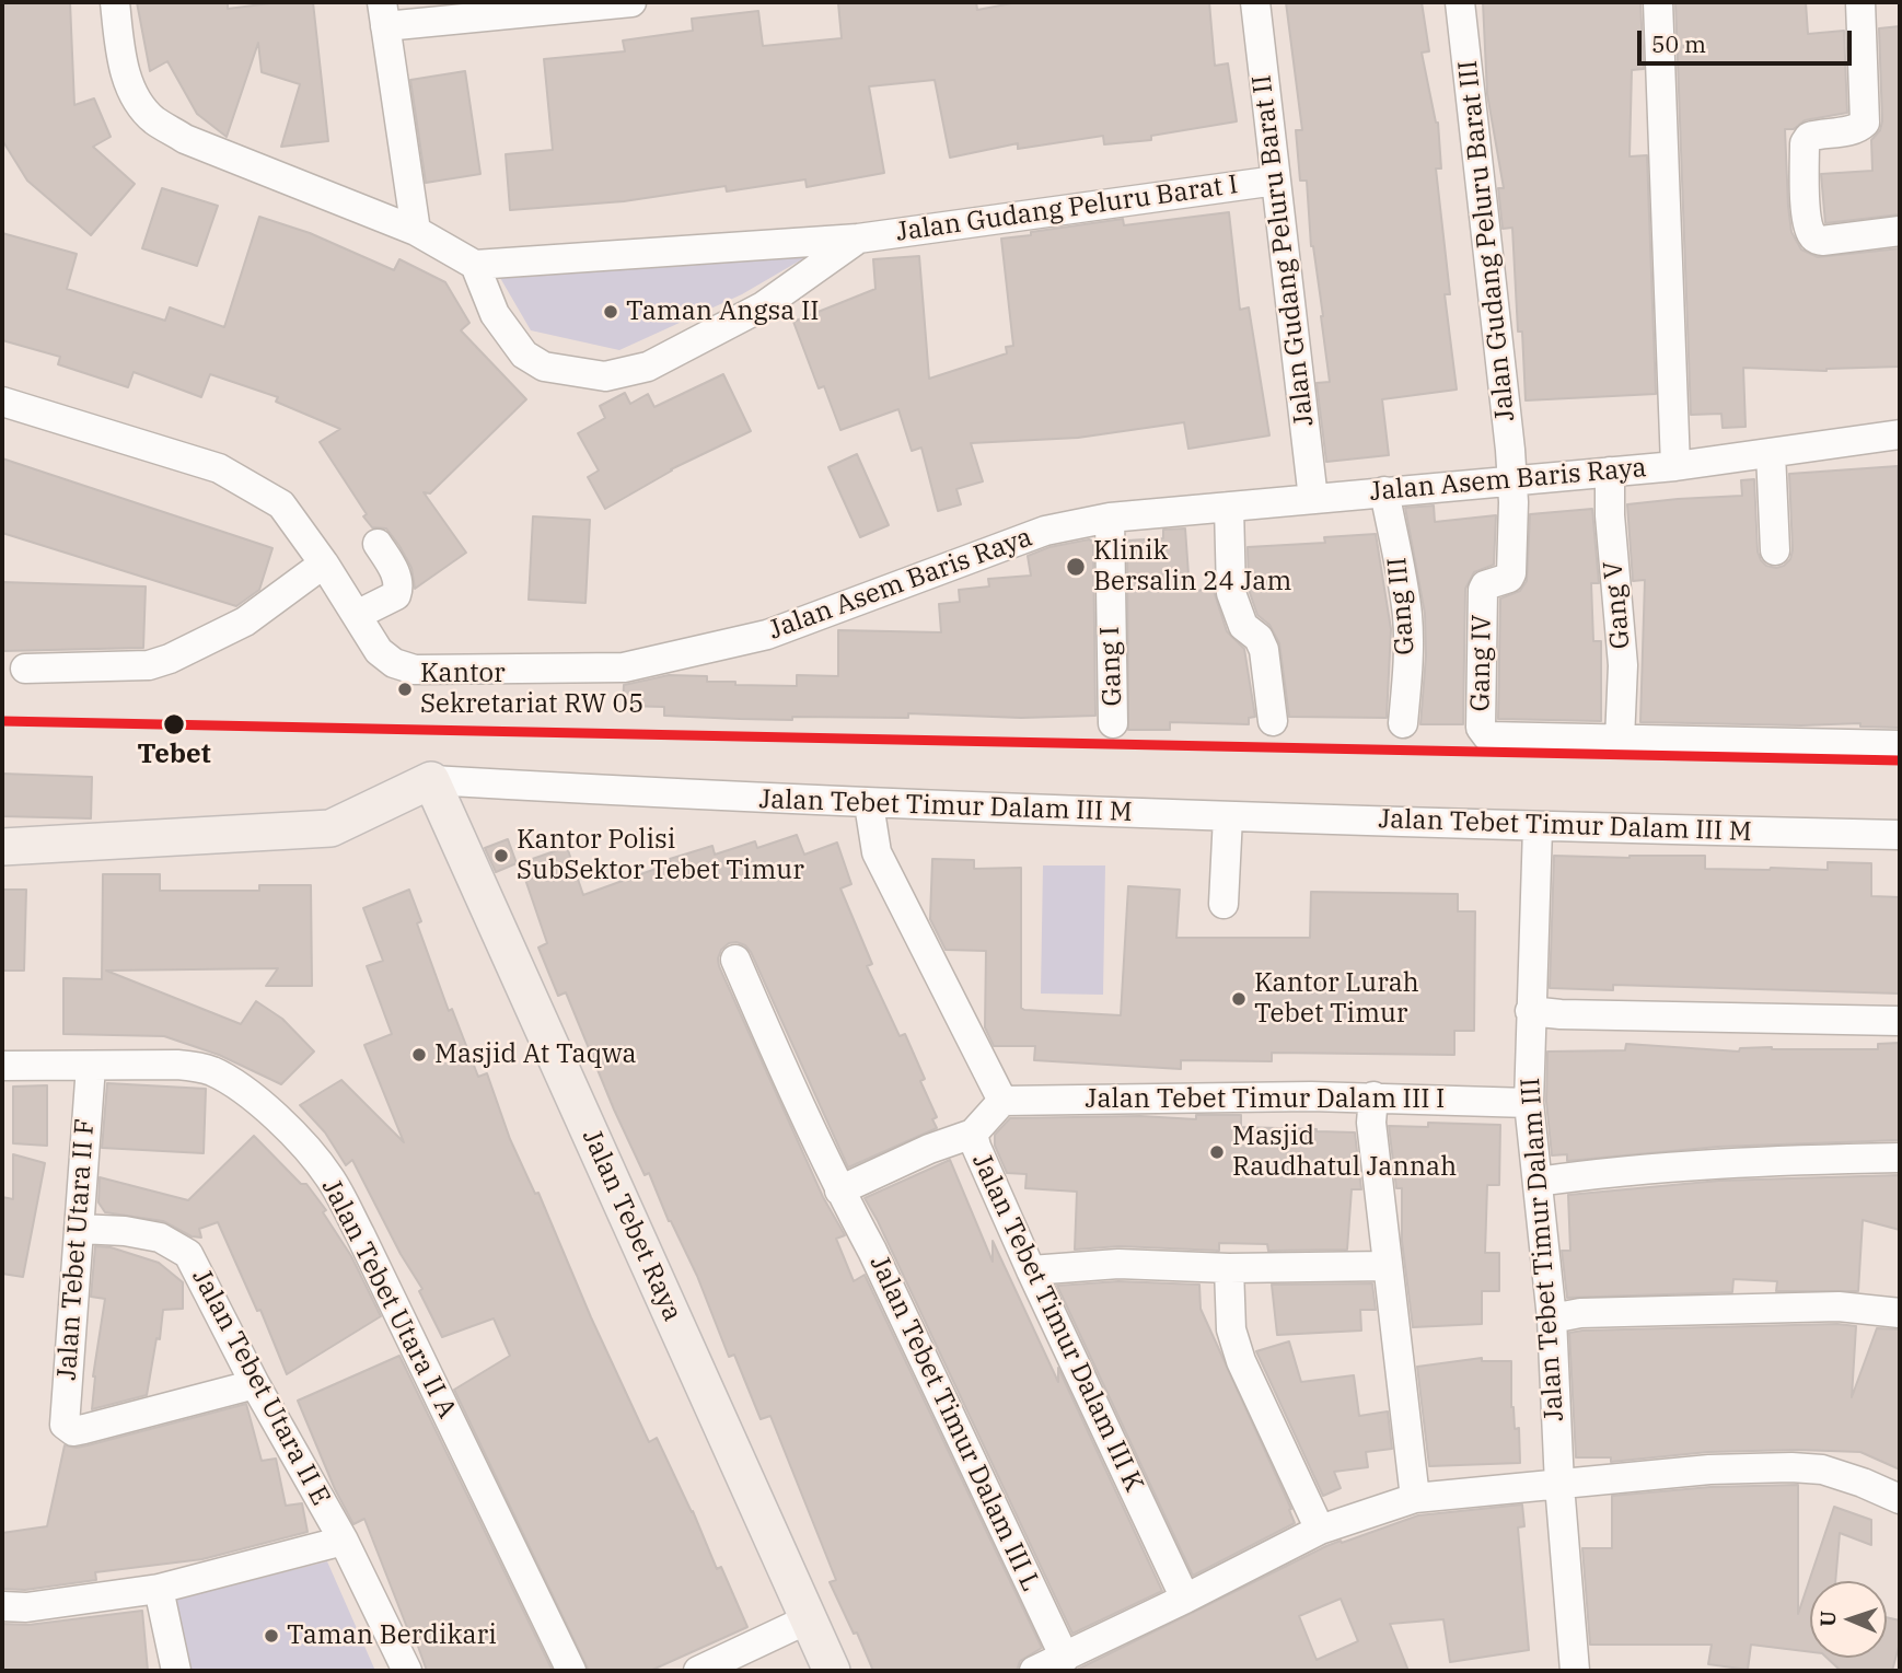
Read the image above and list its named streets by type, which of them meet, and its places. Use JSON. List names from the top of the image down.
{
  "streets": {
    "main road": ["Jalan Tebet Timur Dalam III M", "Jalan Tebet Raya"],
    "street": [
      "Jalan Gudang Peluru Barat I",
      "Jalan Gudang Peluru Barat III",
      "Jalan Gudang Peluru Barat II",
      "Jalan Asem Baris Raya",
      "Gang V",
      "Gang III",
      "Gang IV",
      "Gang I",
      "Jalan Tebet Timur Dalam III I",
      "Jalan Tebet Utara II F",
      "Jalan Tebet Timur Dalam III",
      "Jalan Tebet Utara II A",
      "Jalan Tebet Timur Dalam III K",
      "Jalan Tebet Utara II E",
      "Jalan Tebet Timur Dalam III L"
    ]
  },
  "crossings": [
    ["Jalan Gudang Peluru Barat I", "Jalan Gudang Peluru Barat II"],
    ["Jalan Gudang Peluru Barat III", "Jalan Asem Baris Raya"],
    ["Jalan Gudang Peluru Barat III", "Gang IV"],
    ["Jalan Gudang Peluru Barat II", "Jalan Asem Baris Raya"],
    ["Jalan Asem Baris Raya", "Gang V"],
    ["Jalan Asem Baris Raya", "Gang III"],
    ["Jalan Asem Baris Raya", "Gang IV"],
    ["Jalan Asem Baris Raya", "Gang I"],
    ["Gang V", "Gang IV"],
    ["Jalan Tebet Timur Dalam III M", "Jalan Tebet Raya"],
    ["Jalan Tebet Timur Dalam III M", "Jalan Tebet Timur Dalam III"],
    ["Jalan Tebet Timur Dalam III I", "Jalan Tebet Timur Dalam III"],
    ["Jalan Tebet Timur Dalam III I", "Jalan Tebet Timur Dalam III K"],
    ["Jalan Tebet Utara II F", "Jalan Tebet Utara II A"],
    ["Jalan Tebet Utara II F", "Jalan Tebet Utara II E"]
  ],
  "places": [
    "Taman Angsa II",
    "Klinik Bersalin 24 Jam",
    "Kantor Sekretariat RW 05",
    "Tebet",
    "Kantor Polisi SubSektor Tebet Timur",
    "Kantor Lurah Tebet Timur",
    "Masjid At Taqwa",
    "Masjid Raudhatul Jannah",
    "Taman Berdikari"
  ],
  "scale_bar": "50 m",
  "north": "left"
}
